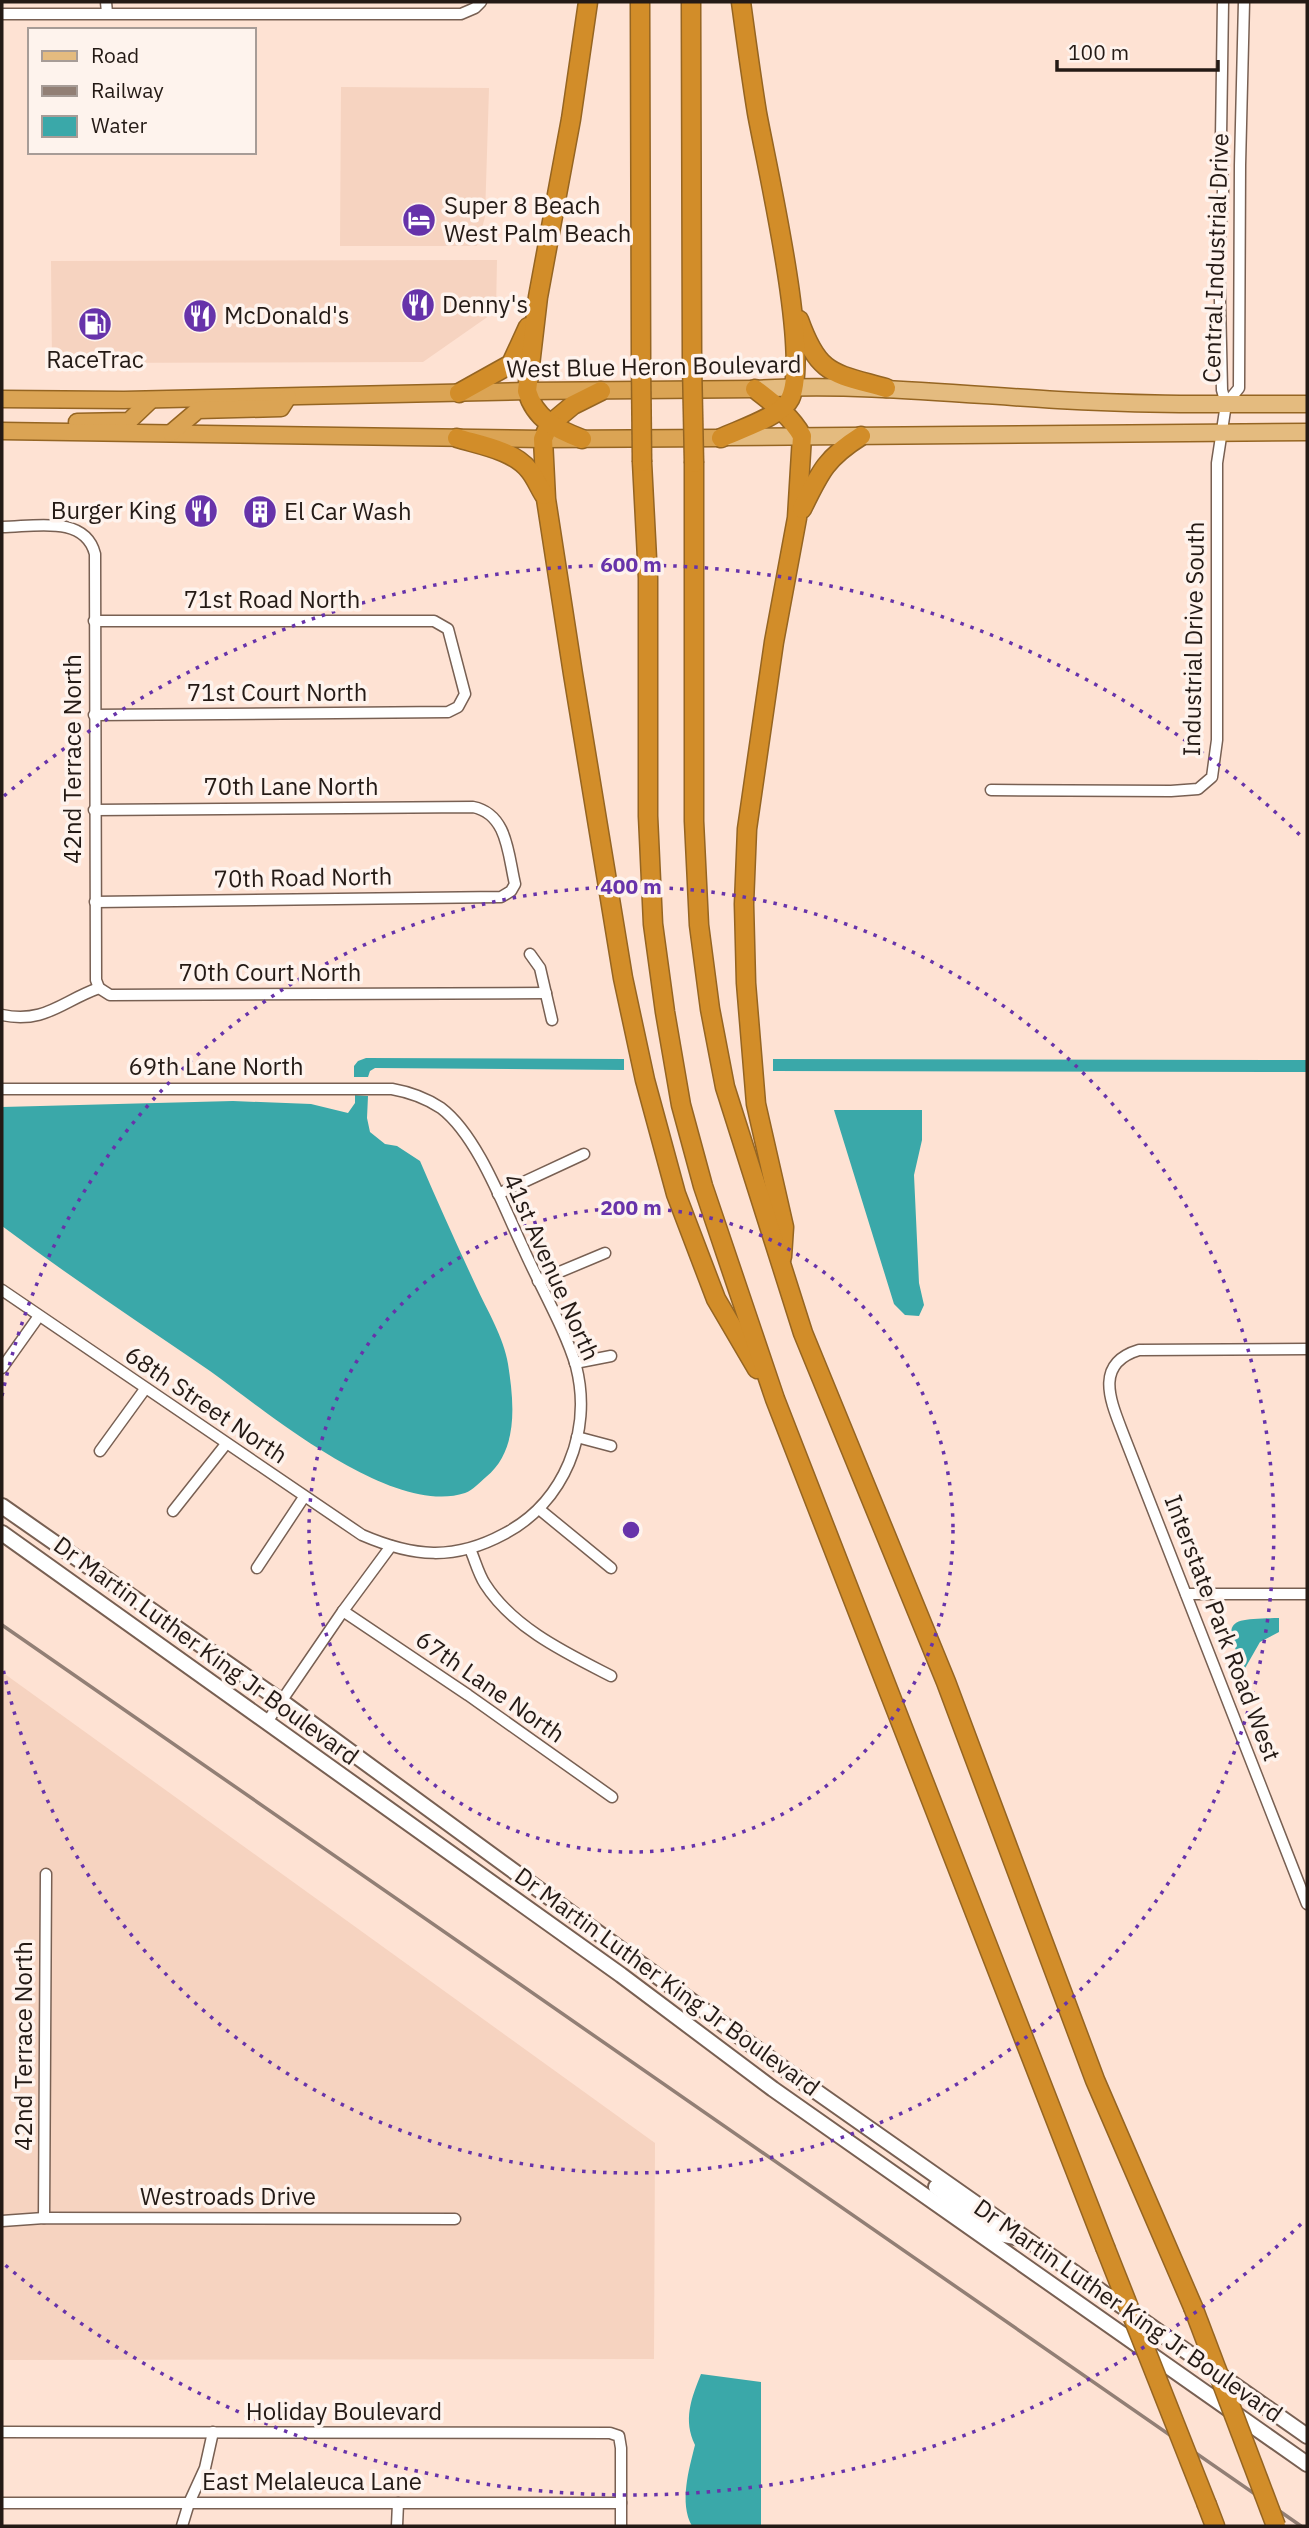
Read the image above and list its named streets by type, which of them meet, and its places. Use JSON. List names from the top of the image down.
{
  "streets": {
    "highway": ["West Blue Heron Boulevard"],
    "main road": ["Dr Martin Luther King Jr Boulevard"],
    "street": [
      "Central Industrial Drive",
      "71st Road North",
      "Industrial Drive South",
      "71st Court North",
      "42nd Terrace North",
      "70th Lane North",
      "70th Road North",
      "70th Court North",
      "69th Lane North",
      "41st Avenue North",
      "68th Street North",
      "Interstate Park Road West",
      "67th Lane North",
      "Westroads Drive",
      "Holiday Boulevard",
      "East Melaleuca Lane"
    ]
  },
  "crossings": [
    ["Central Industrial Drive", "West Blue Heron Boulevard"],
    ["Central Industrial Drive", "Industrial Drive South"],
    ["West Blue Heron Boulevard", "Industrial Drive South"],
    ["71st Road North", "71st Court North"],
    ["71st Road North", "42nd Terrace North"],
    ["71st Court North", "42nd Terrace North"],
    ["42nd Terrace North", "70th Lane North"],
    ["42nd Terrace North", "70th Road North"],
    ["42nd Terrace North", "70th Court North"],
    ["42nd Terrace North", "Westroads Drive"],
    ["70th Lane North", "70th Road North"],
    ["69th Lane North", "41st Avenue North"],
    ["41st Avenue North", "68th Street North"],
    ["Holiday Boulevard", "East Melaleuca Lane"]
  ],
  "places": {
    "hotel": ["Super 8 Beach West Palm Beach"],
    "restaurant": ["Denny's", "McDonald's", "Burger King"],
    "fuel station": ["RaceTrac"],
    "building": ["El Car Wash"]
  },
  "legend": ["Road", "Railway", "Water"],
  "scale_bar": "100 m",
  "rings": ["600 m", "400 m", "200 m"]
}
